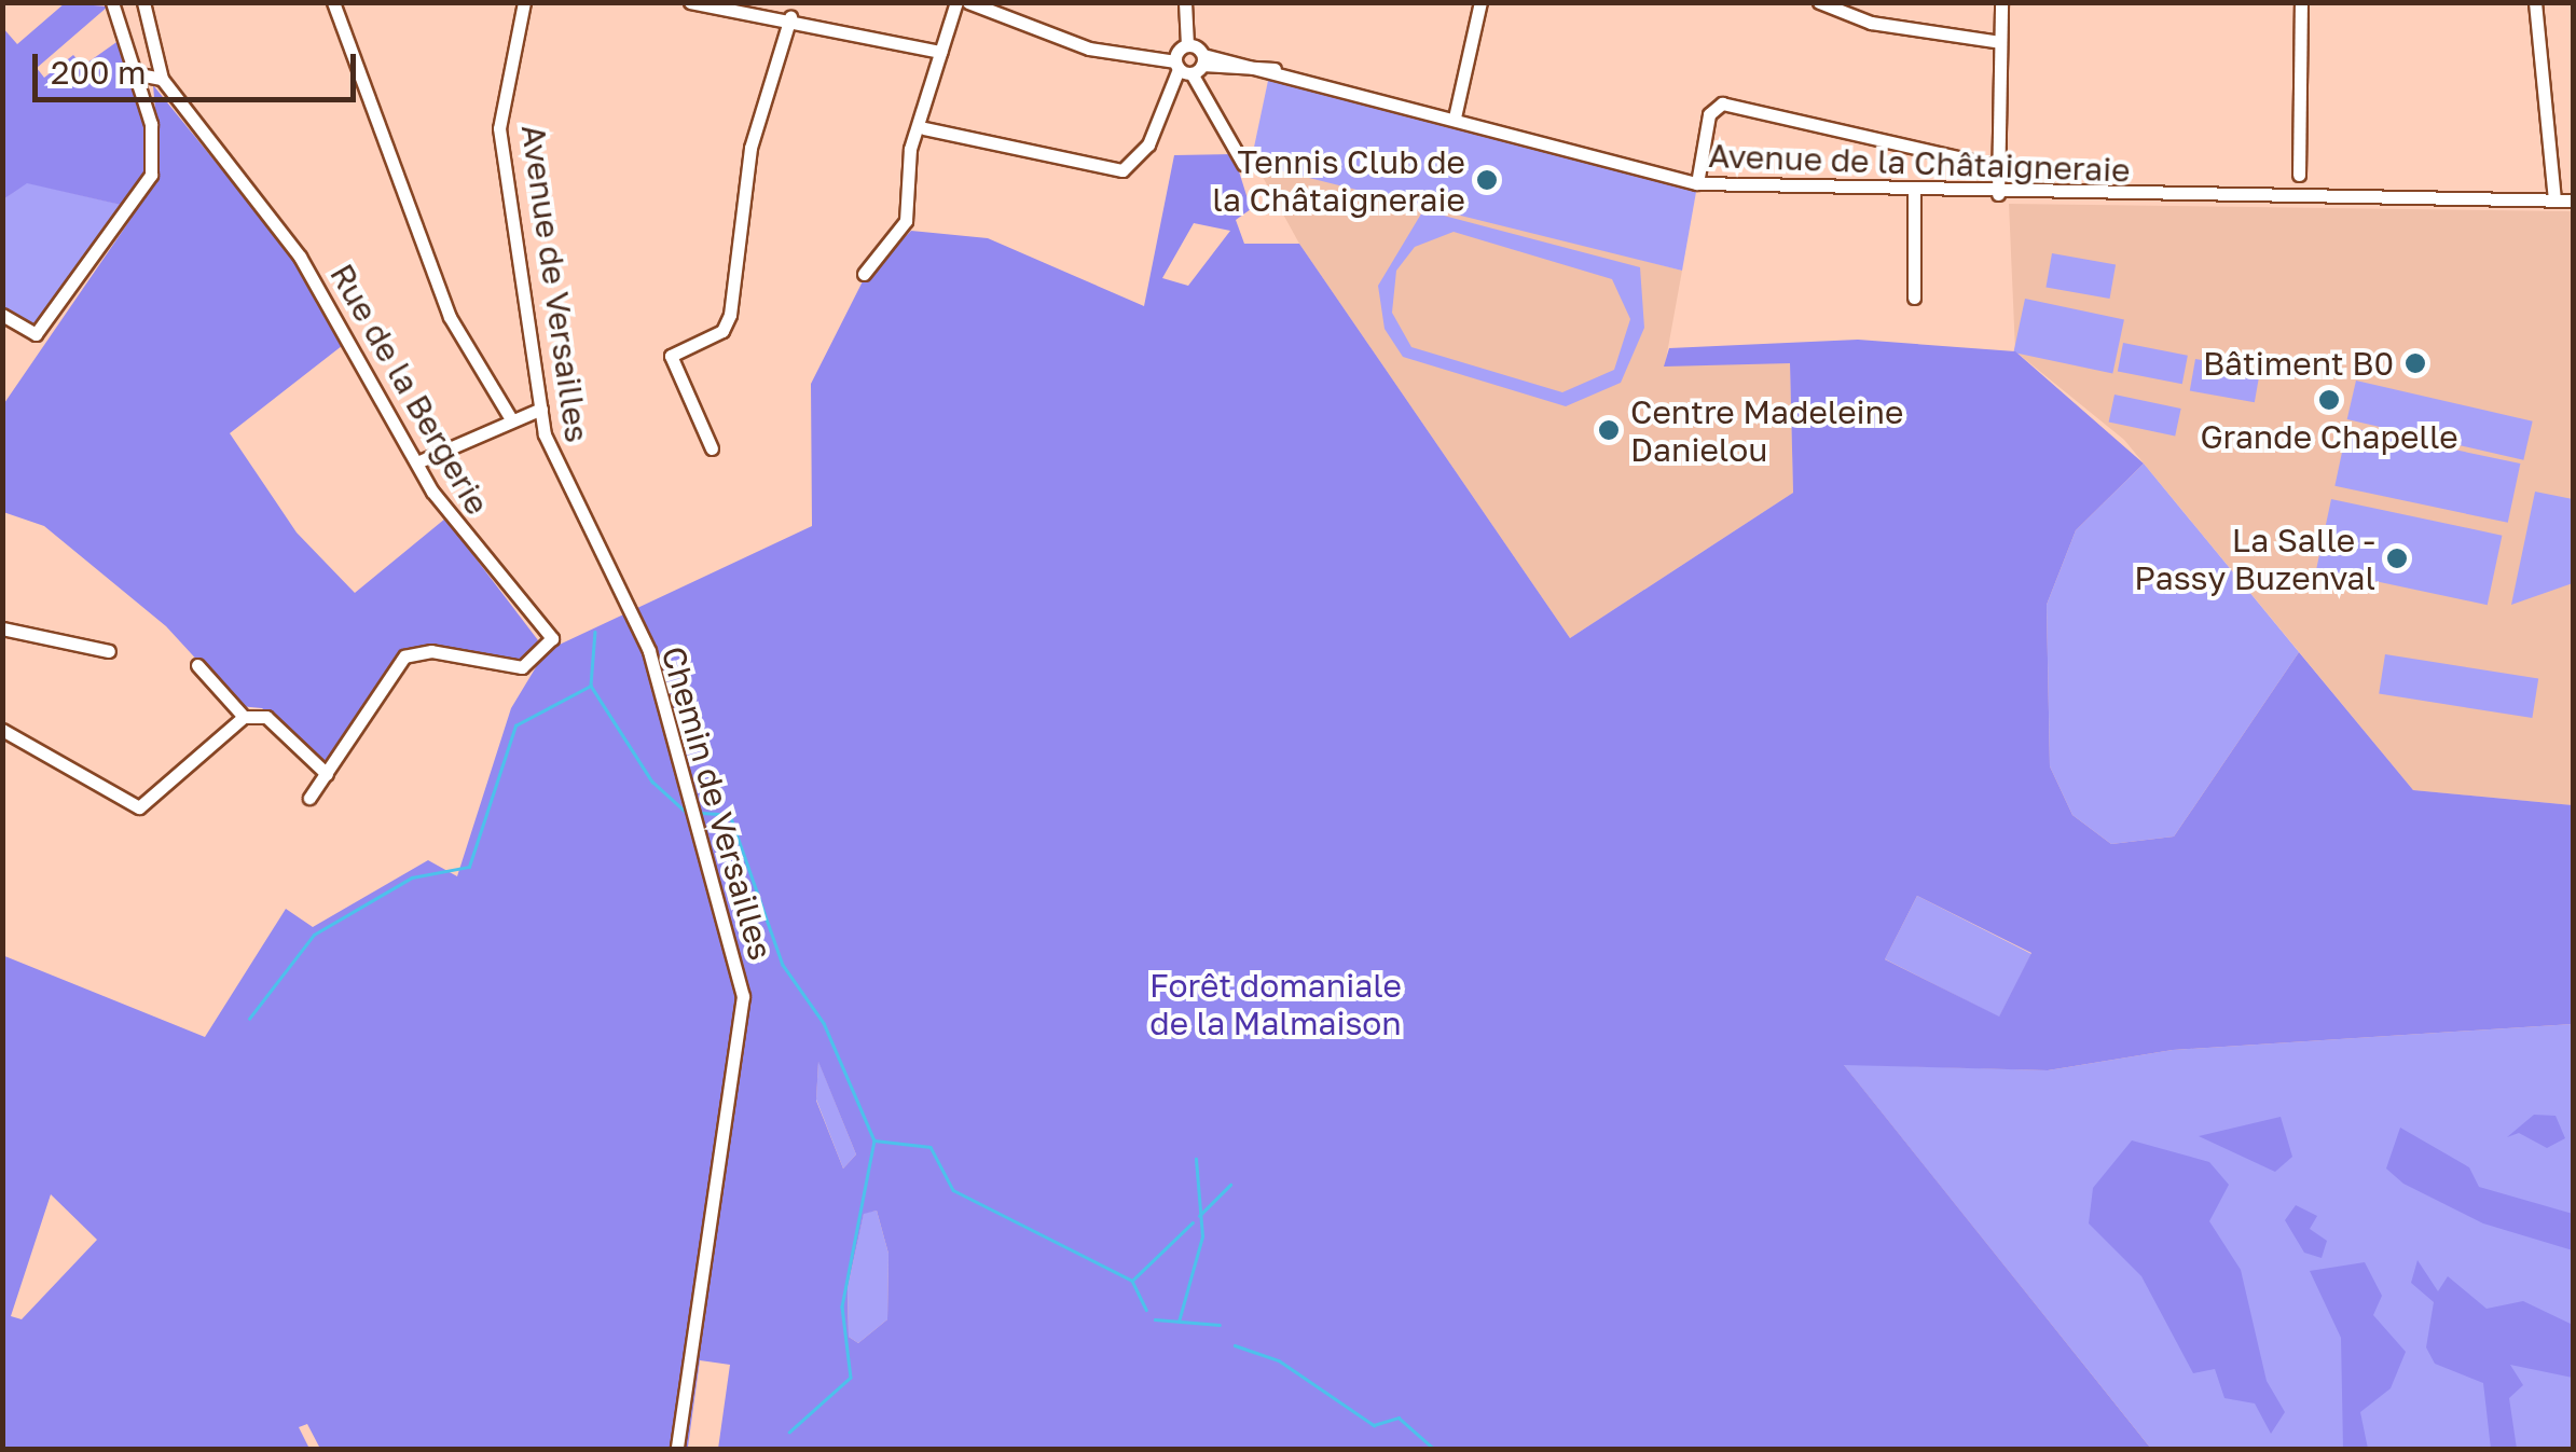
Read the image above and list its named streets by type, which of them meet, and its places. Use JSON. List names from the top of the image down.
{
  "streets": {
    "street": [
      "Avenue de la Châtaigneraie",
      "Avenue de Versailles",
      "Rue de la Bergerie",
      "Chemin de Versailles"
    ]
  },
  "crossings": [
    ["Avenue de Versailles", "Chemin de Versailles"]
  ],
  "parks": ["Forêt domaniale de la Malmaison"],
  "places": [
    "Tennis Club de la Châtaigneraie",
    "Bâtiment B0",
    "Grande Chapelle",
    "Centre Madeleine Danielou",
    "La Salle - Passy Buzenval"
  ],
  "scale_bar": "200 m"
}
